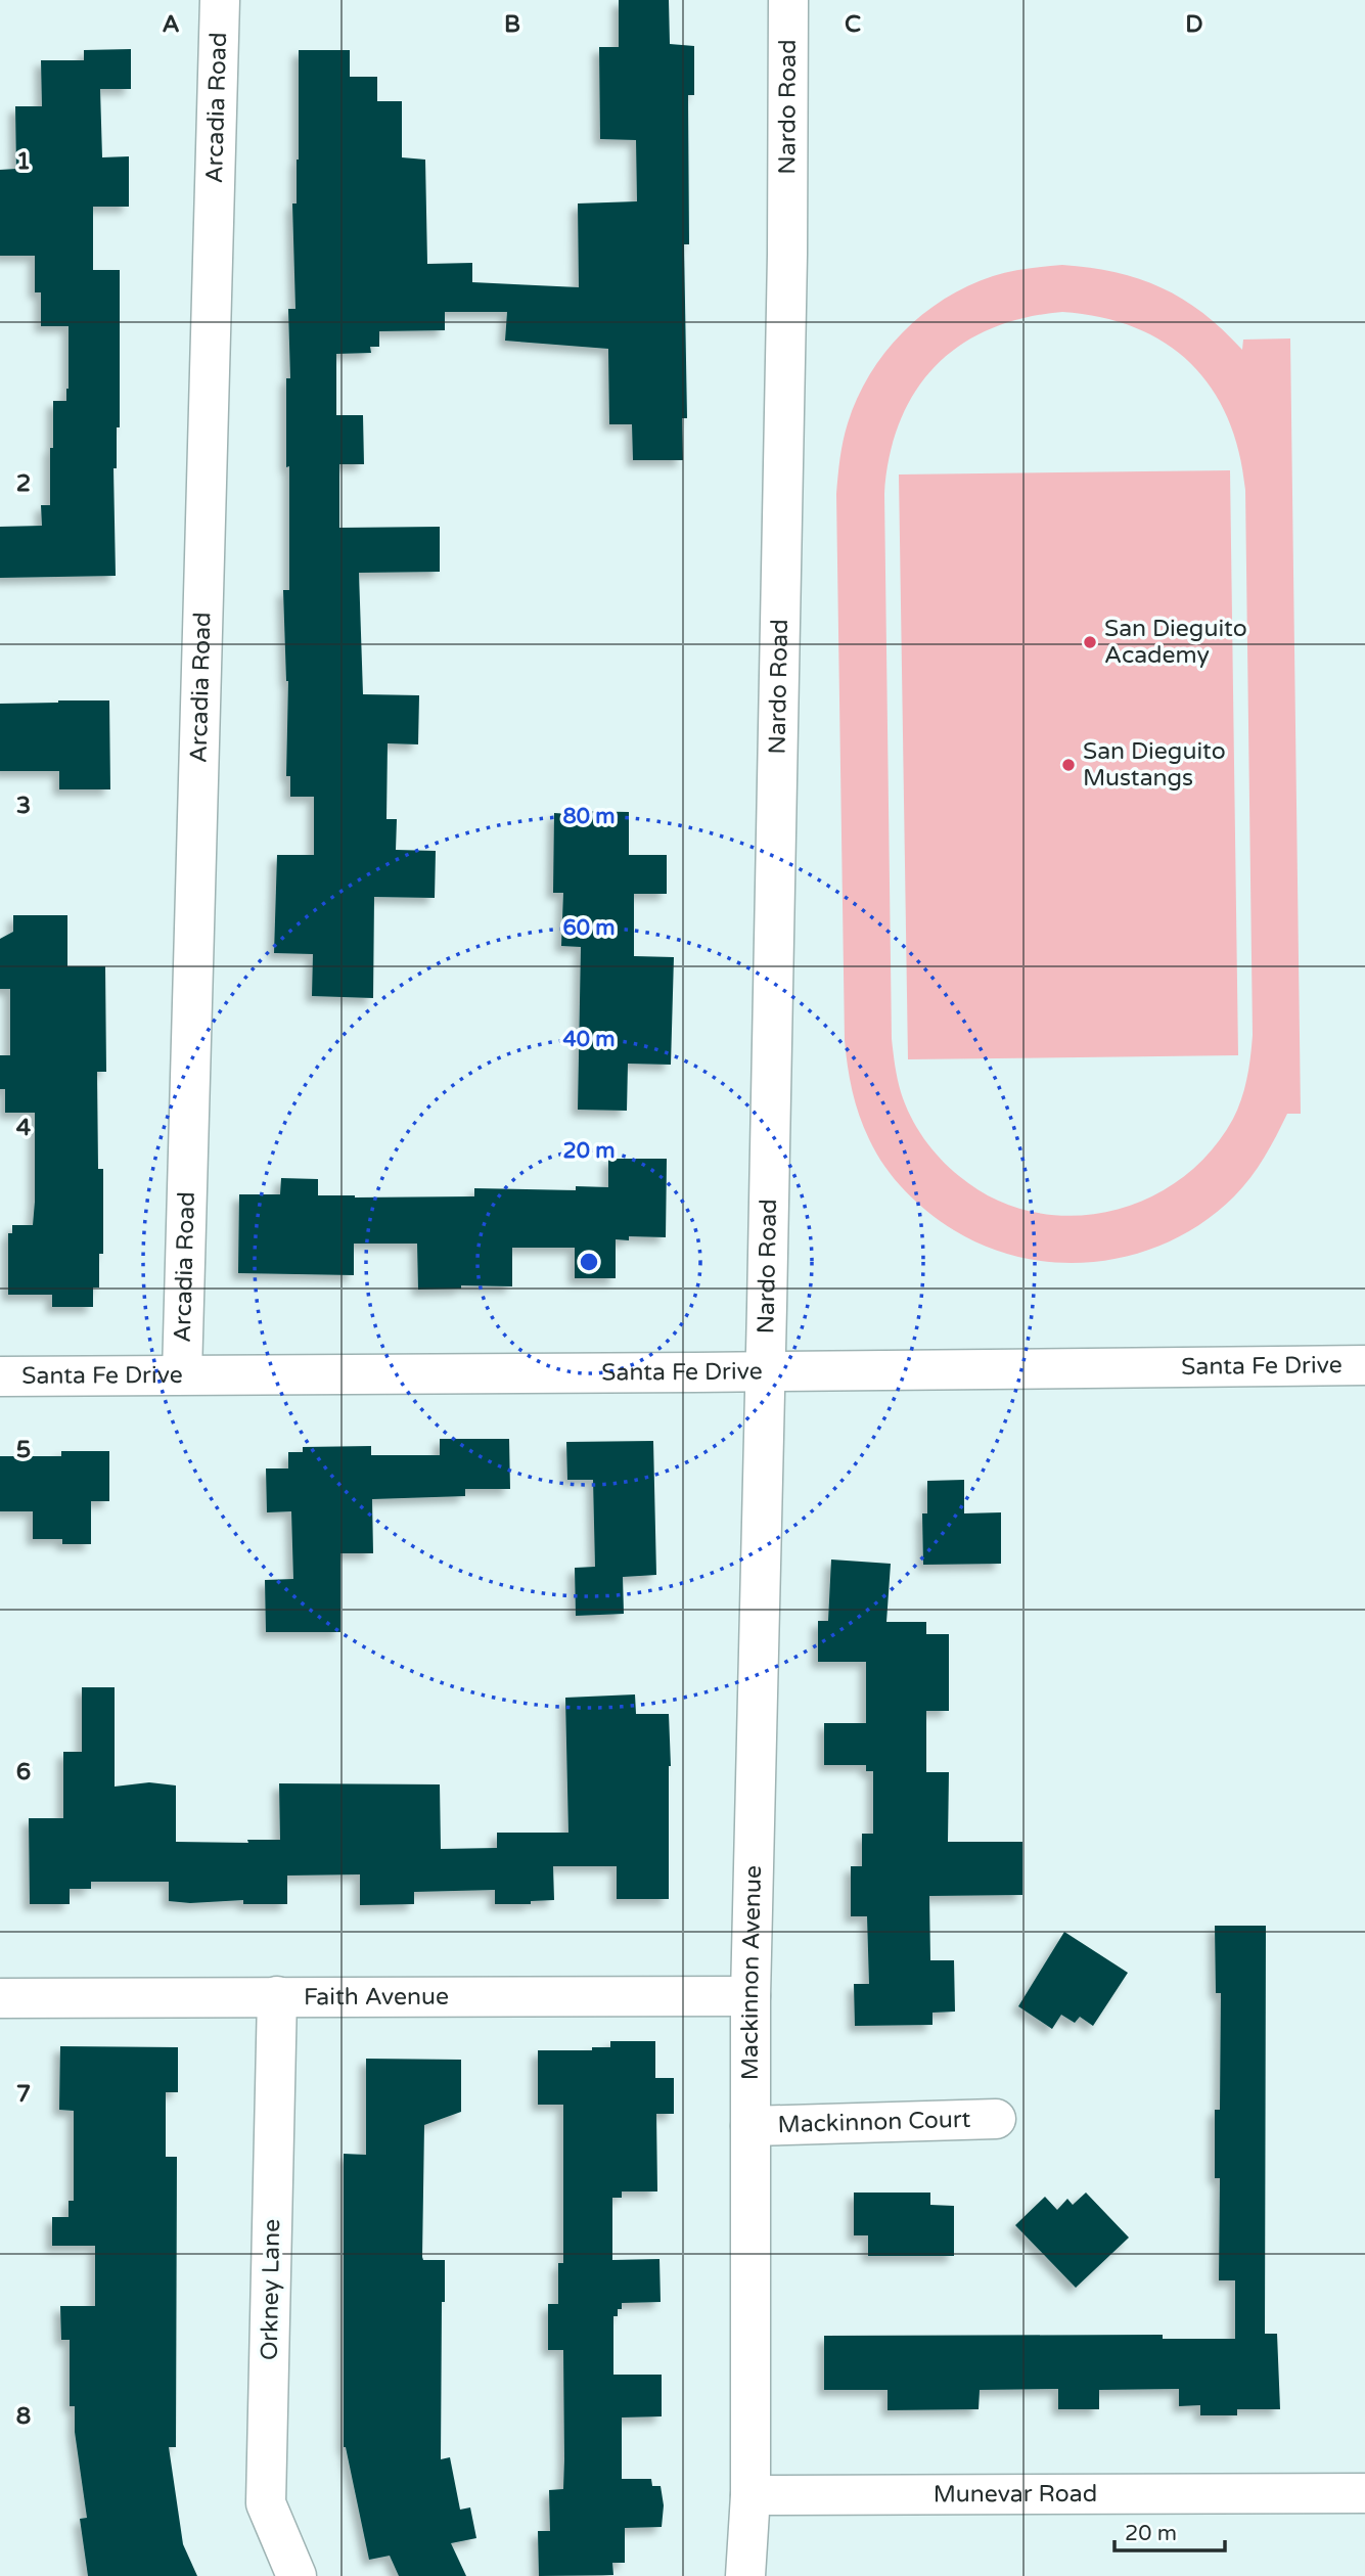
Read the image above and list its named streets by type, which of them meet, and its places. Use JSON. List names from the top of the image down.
{
  "streets": {
    "street": [
      "Nardo Road",
      "Arcadia Road",
      "Santa Fe Drive",
      "Mackinnon Avenue",
      "Faith Avenue",
      "Mackinnon Court",
      "Orkney Lane",
      "Munevar Road"
    ]
  },
  "crossings": [
    ["Nardo Road", "Santa Fe Drive"],
    ["Nardo Road", "Mackinnon Avenue"],
    ["Arcadia Road", "Santa Fe Drive"],
    ["Santa Fe Drive", "Mackinnon Avenue"],
    ["Mackinnon Avenue", "Faith Avenue"],
    ["Mackinnon Avenue", "Mackinnon Court"],
    ["Mackinnon Avenue", "Munevar Road"],
    ["Faith Avenue", "Orkney Lane"]
  ],
  "places": ["San Dieguito Academy", "San Dieguito Mustangs"],
  "scale_bar": "20 m",
  "grid": {
    "columns": [
      "A",
      "B",
      "C",
      "D"
    ],
    "rows": [
      "1",
      "2",
      "3",
      "4",
      "5",
      "6",
      "7",
      "8"
    ]
  },
  "rings": [
    "80 m",
    "60 m",
    "40 m",
    "20 m"
  ]
}
